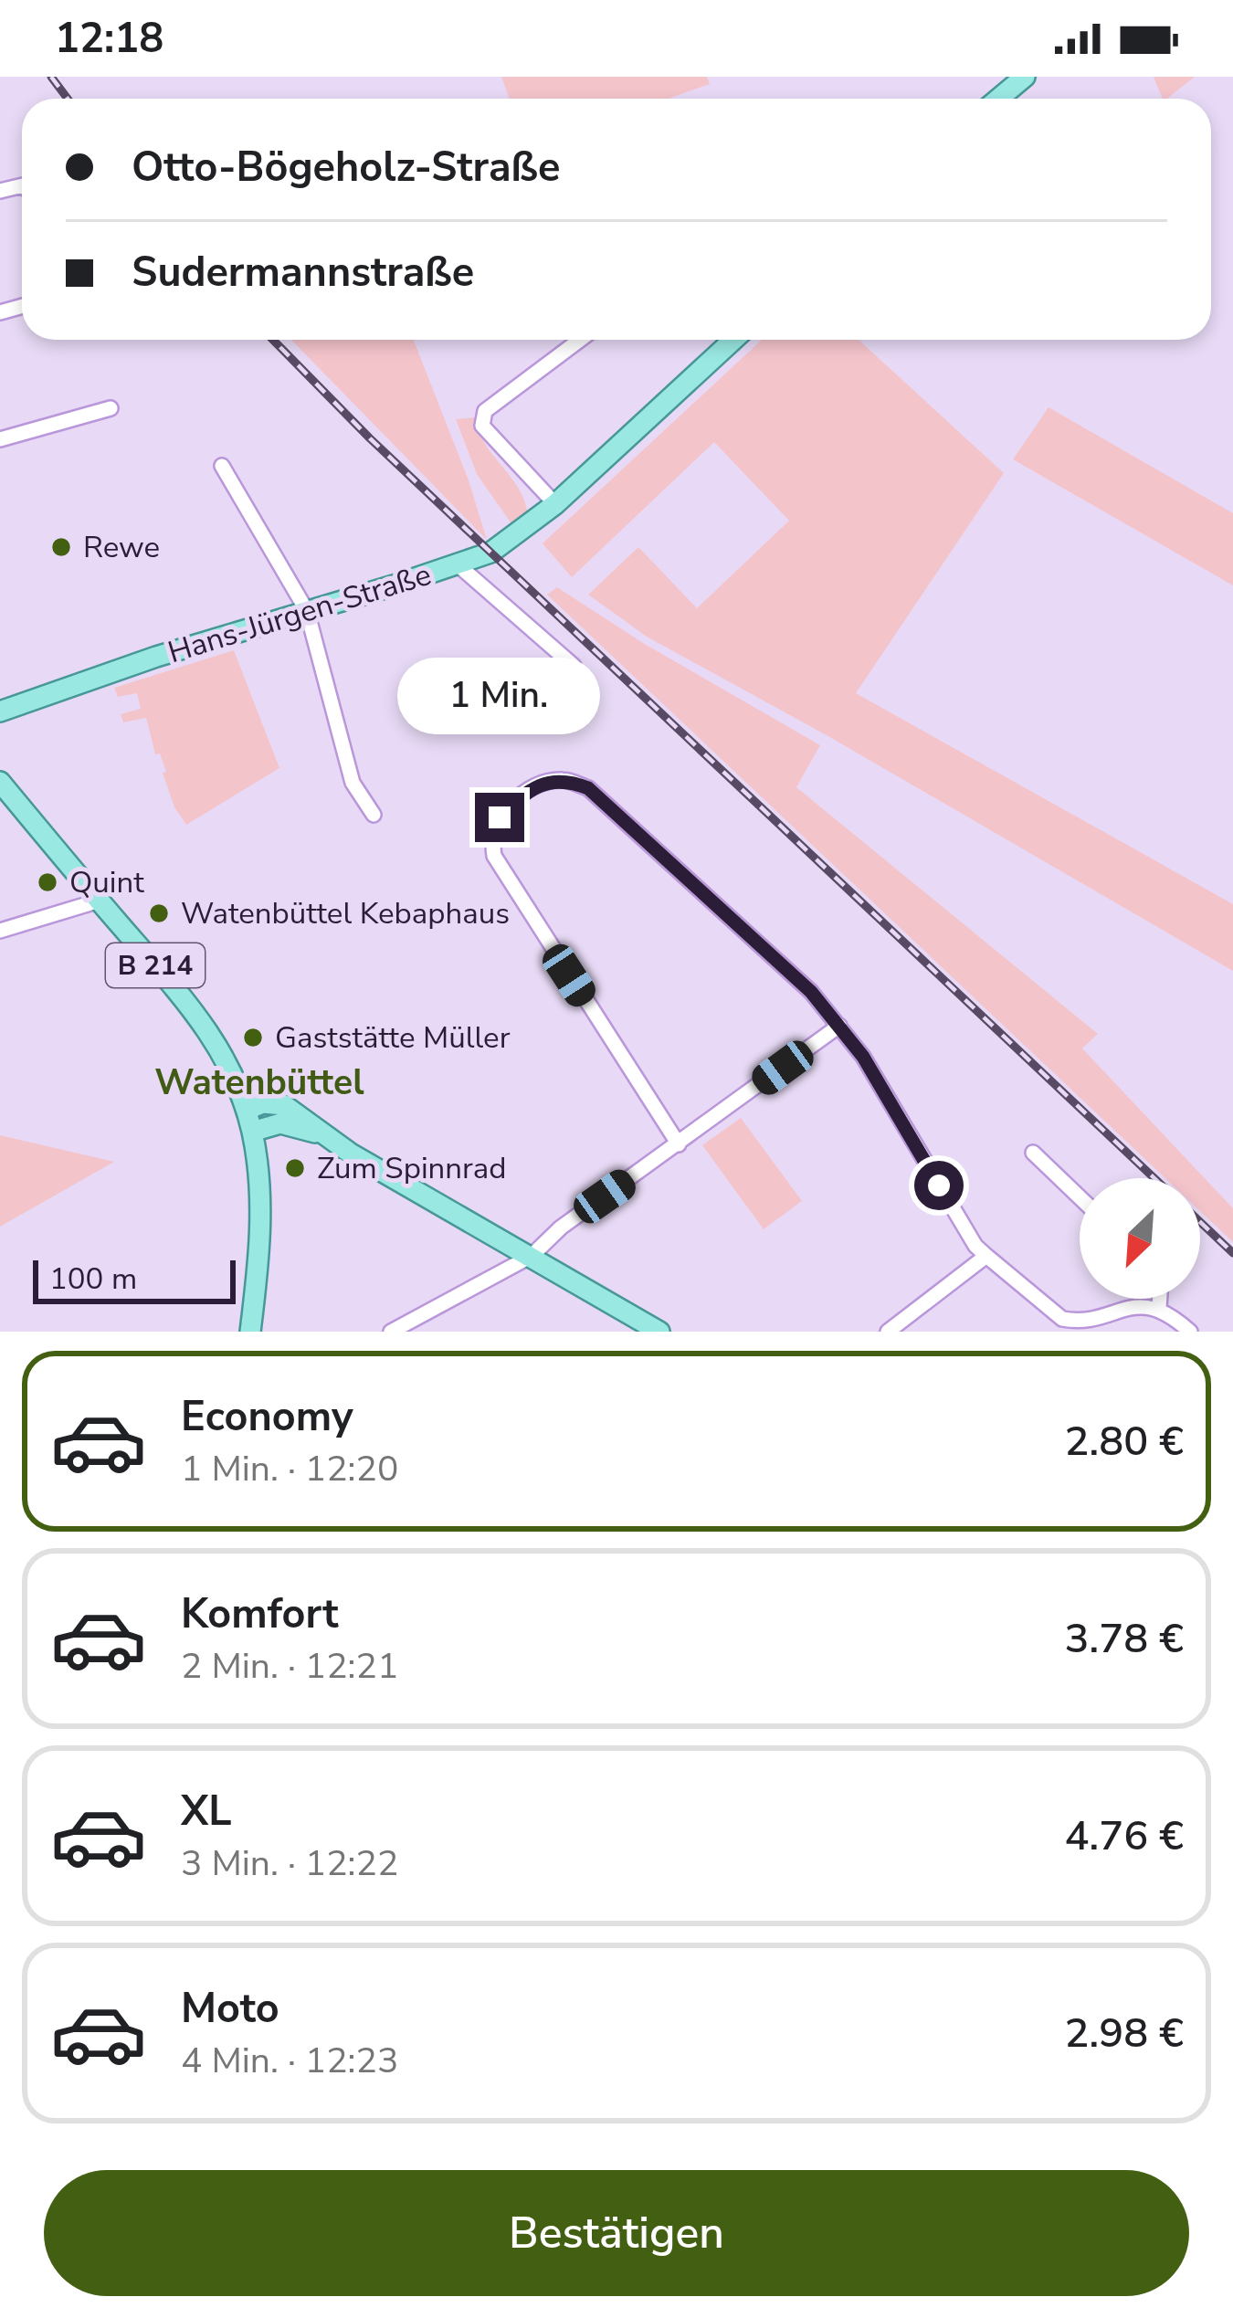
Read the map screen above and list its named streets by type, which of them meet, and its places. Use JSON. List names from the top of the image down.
{
  "streets": {
    "main road": ["Hans-Jürgen-Straße", "B 214"]
  },
  "districts": ["Watenbüttel"],
  "places": [
    "Rewe",
    "Quint",
    "Watenbüttel Kebaphaus",
    "Gaststätte Müller",
    "Zum Spinnrad"
  ],
  "scale_bar": "100 m",
  "north": "bottom left",
  "page": {
    "status": "12:18",
    "banner": ["Otto-Bögeholz-Straße", "Sudermannstraße"],
    "bubble": "1 Min.",
    "scale": "100 m",
    "list": [
      {
        "name": "Economy",
        "note": "1 Min. · 12:20",
        "value": "2.80 €"
      },
      {
        "name": "Komfort",
        "note": "2 Min. · 12:21",
        "value": "3.78 €"
      },
      {
        "name": "XL",
        "note": "3 Min. · 12:22",
        "value": "4.76 €"
      },
      {
        "name": "Moto",
        "note": "4 Min. · 12:23",
        "value": "2.98 €"
      }
    ],
    "buttons": "Bestätigen"
  }
}
